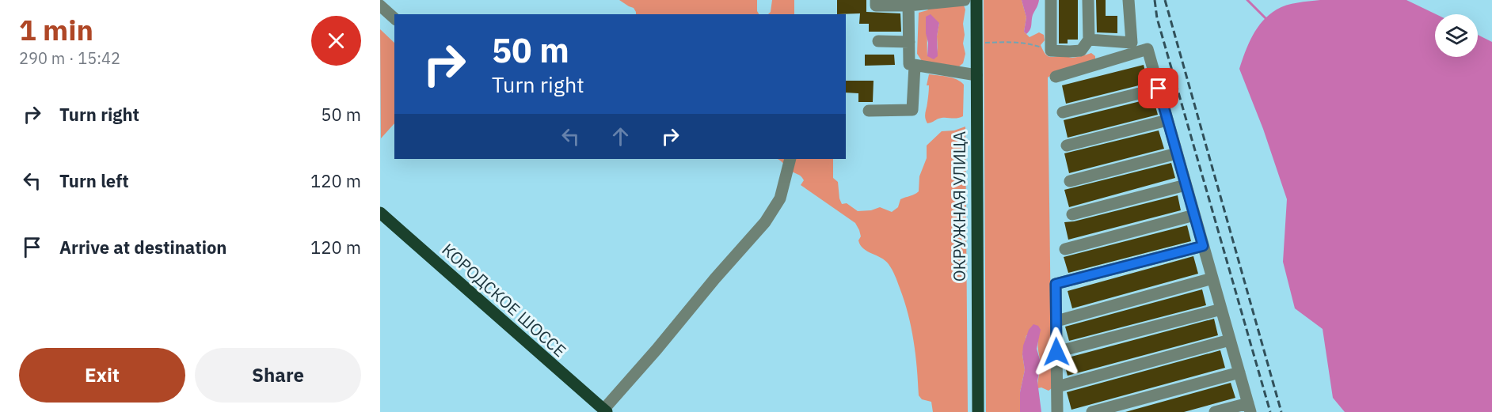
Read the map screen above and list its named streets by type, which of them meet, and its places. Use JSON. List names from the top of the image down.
{
  "streets": {
    "main road": ["ОКРУЖНАЯ УЛИЦА", "КОРОДСКОЕ ШОССЕ"]
  },
  "page": {
    "heading": ["1 min", "290 m · 15:42"],
    "turn": ["50 m", "Turn right"],
    "list": [
      {
        "name": "Turn right",
        "value": "50 m"
      },
      {
        "name": "Turn left",
        "value": "120 m"
      },
      {
        "name": "Arrive at destination",
        "value": "120 m"
      }
    ],
    "buttons": ["Exit", "Share"]
  }
}
